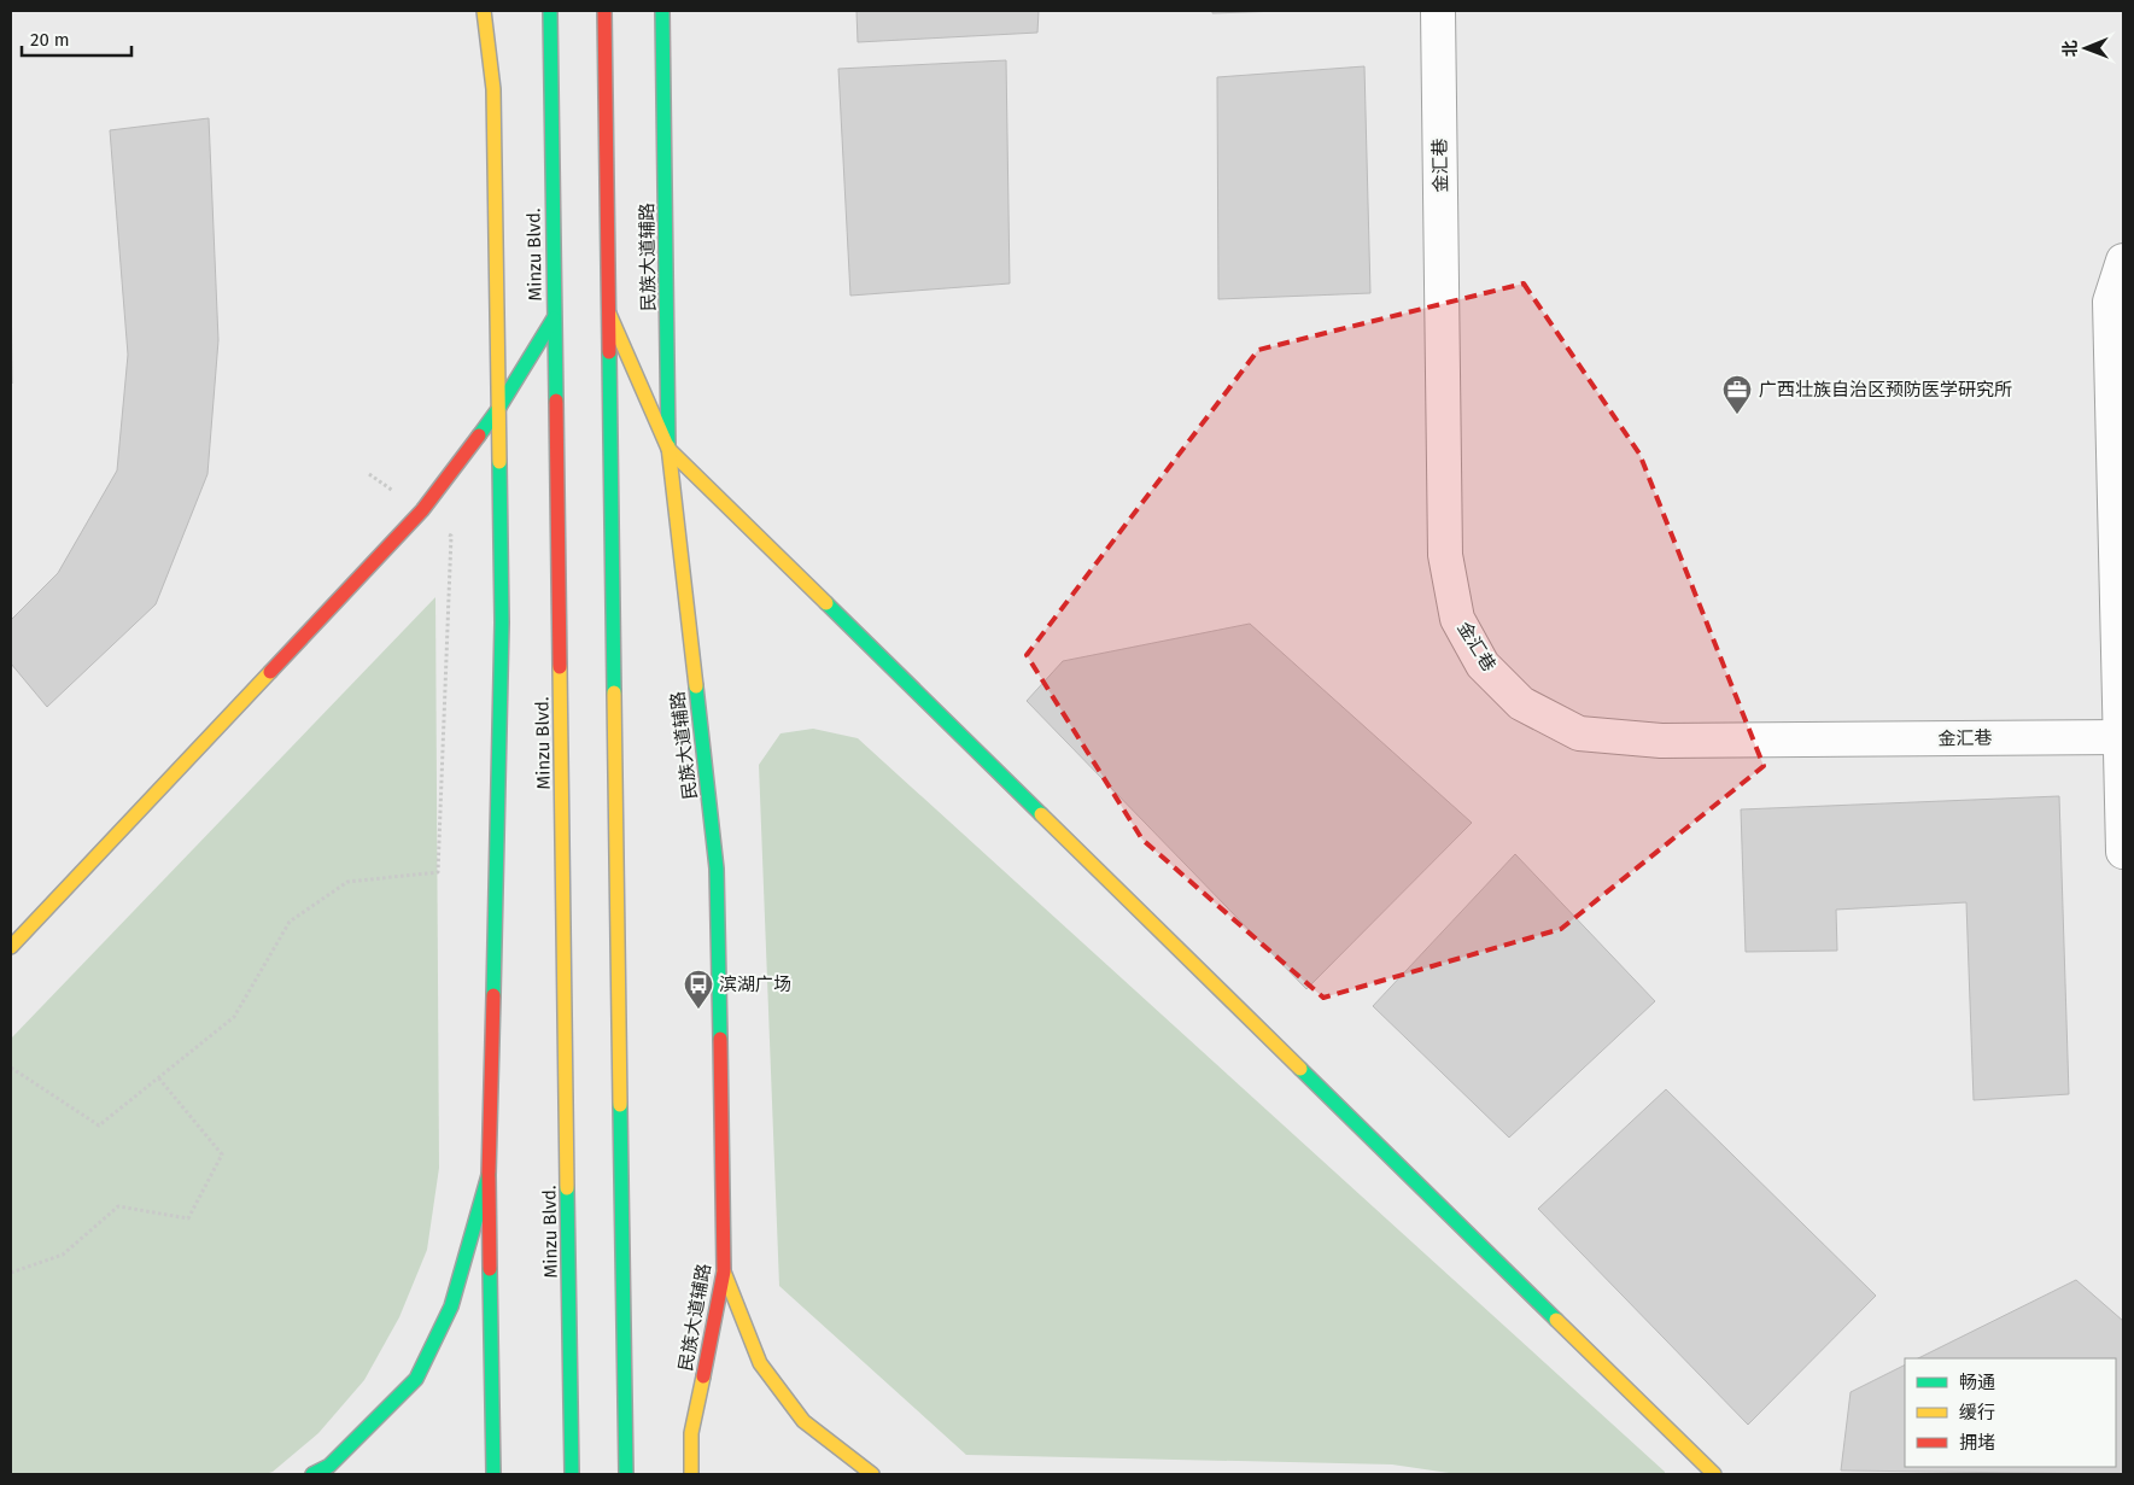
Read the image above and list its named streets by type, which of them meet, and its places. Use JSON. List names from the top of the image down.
{
  "streets": {
    "main road": ["Minzu Blvd.", "民族大道辅路"],
    "street": ["金汇巷"]
  },
  "places": {
    "office": ["广西壮族自治区预防医学研究所"],
    "bus stop": ["滨湖广场"]
  },
  "legend": ["畅通", "缓行", "拥堵"],
  "scale_bar": "20 m",
  "north": "left"
}
